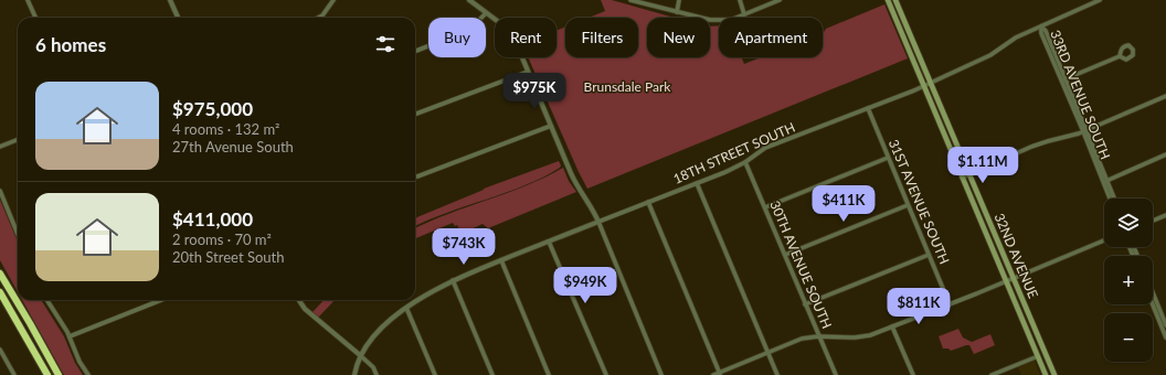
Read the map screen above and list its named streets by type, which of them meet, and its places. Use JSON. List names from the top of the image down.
{
  "streets": {
    "main road": ["32ND AVENUE"],
    "street": [
      "33RD AVENUE SOUTH",
      "18TH STREET SOUTH",
      "31ST AVENUE SOUTH",
      "30TH AVENUE SOUTH"
    ]
  },
  "crossings": [
    ["33RD AVENUE SOUTH", "18TH STREET SOUTH"],
    ["18TH STREET SOUTH", "31ST AVENUE SOUTH"],
    ["18TH STREET SOUTH", "32ND AVENUE"],
    ["18TH STREET SOUTH", "30TH AVENUE SOUTH"]
  ],
  "parks": ["Brunsdale Park"],
  "page": {
    "chip": [
      "Buy",
      "Rent",
      "Filters",
      "New",
      "Apartment"
    ],
    "heading": "6 homes",
    "list": [
      {
        "name": "$975,000",
        "note": "4 rooms · 132 m² · 27th Avenue South"
      },
      {
        "name": "$411,000",
        "note": "2 rooms · 70 m² · 20th Street South"
      }
    ],
    "price": [
      "$975K",
      "$1.11M",
      "$411K",
      "$743K",
      "$949K",
      "$811K"
    ],
    "map_buttons": ["+", "−"]
  }
}
